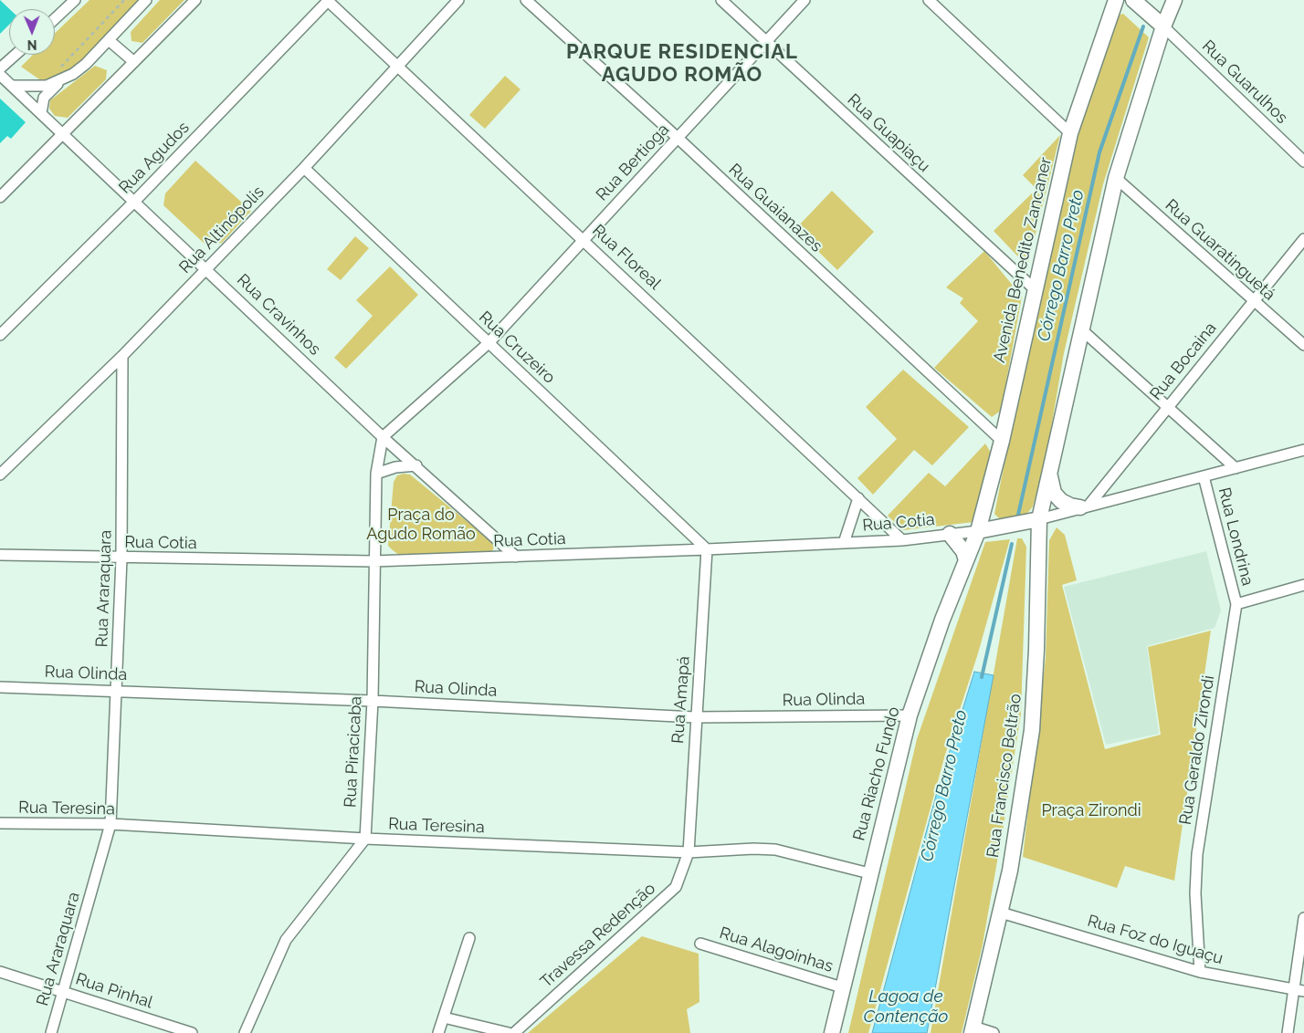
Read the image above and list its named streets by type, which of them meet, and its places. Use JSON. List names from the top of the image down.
{
  "streets": {
    "main road": ["Avenida Benedito Zancaner", "Rua Riacho Fundo", "Rua Francisco Beltrão"],
    "street": [
      "Rua Guarulhos",
      "Rua Guapiaçu",
      "Rua Agudos",
      "Rua Bertioga",
      "Rua Guaianazes",
      "Rua Altinópolis",
      "Rua Guaratinguetá",
      "Rua Floreal",
      "Rua Cravinhos",
      "Rua Cruzeiro",
      "Rua Bocaina",
      "Rua Cotia",
      "Rua Londrina",
      "Rua Araraquara",
      "Rua Olinda",
      "Rua Amapá",
      "Rua Geraldo Zirondi",
      "Rua Piracicaba",
      "Rua Teresina",
      "Travessa Redenção",
      "Rua Foz do Iguaçu",
      "Rua Alagoinhas",
      "Rua Pinhal"
    ]
  },
  "crossings": [
    ["Rua Guapiaçu", "Rua Bertioga"],
    ["Rua Guapiaçu", "Avenida Benedito Zancaner"],
    ["Rua Agudos", "Rua Floreal"],
    ["Rua Agudos", "Rua Cravinhos"],
    ["Rua Bertioga", "Rua Guaianazes"],
    ["Rua Bertioga", "Rua Floreal"],
    ["Rua Bertioga", "Rua Cravinhos"],
    ["Rua Bertioga", "Rua Cruzeiro"],
    ["Rua Bertioga", "Rua Piracicaba"],
    ["Rua Guaianazes", "Avenida Benedito Zancaner"],
    ["Rua Altinópolis", "Rua Floreal"],
    ["Rua Altinópolis", "Rua Cravinhos"],
    ["Rua Altinópolis", "Rua Cruzeiro"],
    ["Rua Altinópolis", "Rua Araraquara"],
    ["Rua Guaratinguetá", "Rua Bocaina"],
    ["Rua Floreal", "Rua Cotia"],
    ["Avenida Benedito Zancaner", "Rua Cotia"],
    ["Avenida Benedito Zancaner", "Rua Riacho Fundo"],
    ["Rua Cravinhos", "Rua Cotia"],
    ["Rua Cravinhos", "Rua Piracicaba"],
    ["Rua Cruzeiro", "Rua Cotia"],
    ["Rua Cruzeiro", "Rua Amapá"],
    ["Rua Cotia", "Rua Araraquara"],
    ["Rua Cotia", "Rua Amapá"],
    ["Rua Cotia", "Rua Piracicaba"],
    ["Rua Cotia", "Rua Riacho Fundo"],
    ["Rua Londrina", "Rua Geraldo Zirondi"],
    ["Rua Araraquara", "Rua Olinda"],
    ["Rua Araraquara", "Rua Teresina"],
    ["Rua Araraquara", "Rua Pinhal"],
    ["Rua Olinda", "Rua Amapá"],
    ["Rua Olinda", "Rua Piracicaba"],
    ["Rua Olinda", "Rua Riacho Fundo"],
    ["Rua Amapá", "Rua Teresina"],
    ["Rua Amapá", "Travessa Redenção"],
    ["Rua Geraldo Zirondi", "Rua Foz do Iguaçu"],
    ["Rua Piracicaba", "Rua Teresina"],
    ["Rua Riacho Fundo", "Rua Teresina"],
    ["Rua Riacho Fundo", "Rua Alagoinhas"],
    ["Rua Francisco Beltrão", "Rua Foz do Iguaçu"],
    ["Rua Teresina", "Travessa Redenção"]
  ],
  "districts": ["PARQUE RESIDENCIAL AGUDO ROMÃO"],
  "water": ["Córrego Barro Preto", "Lagoa de Contenção"],
  "parks": ["Praça do Agudo Romão", "Praça Zirondi"],
  "north": "bottom"
}
